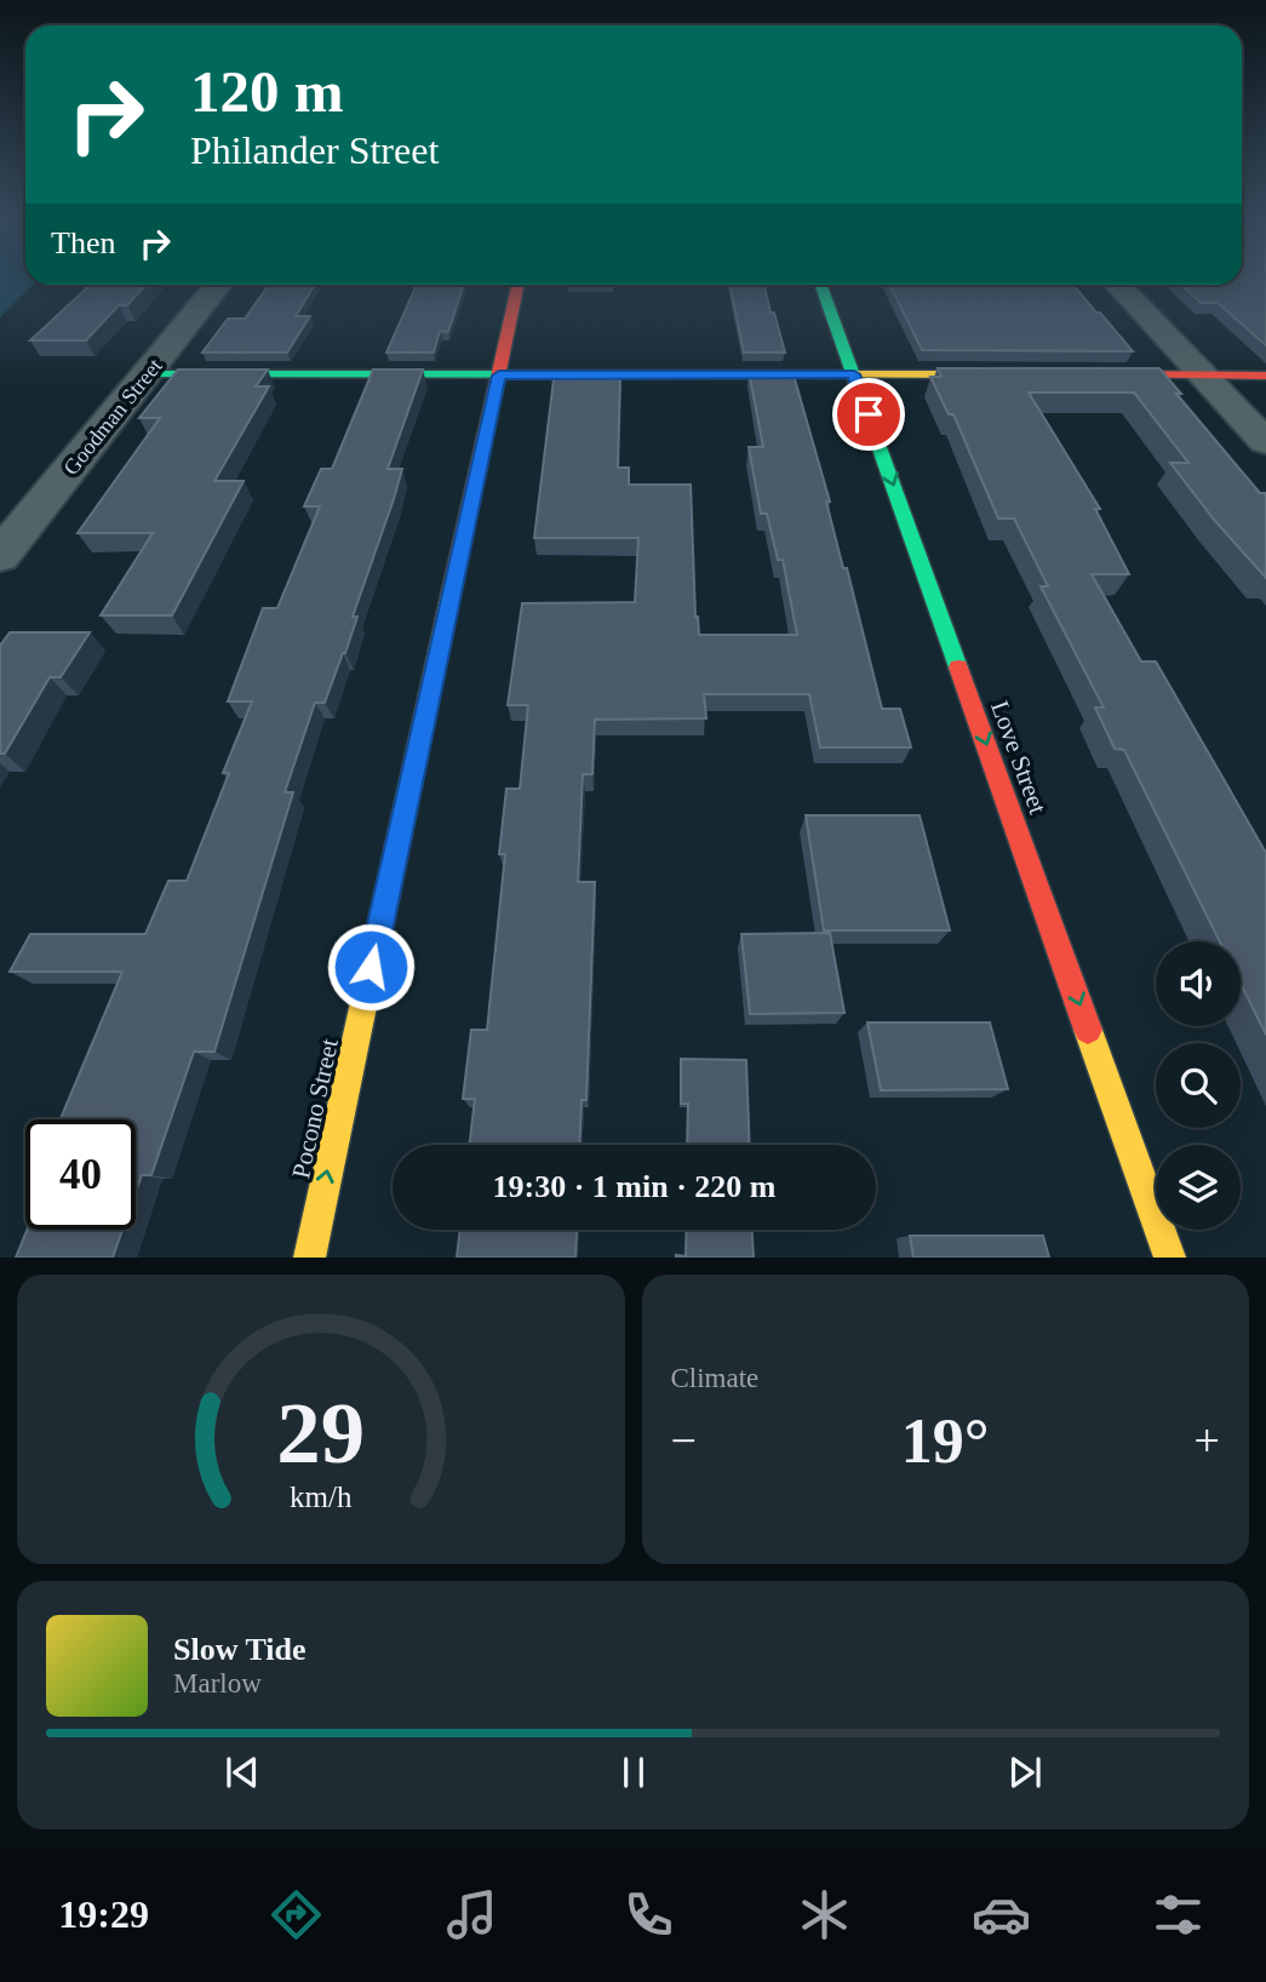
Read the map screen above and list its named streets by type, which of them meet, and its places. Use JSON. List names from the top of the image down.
{
  "streets": {
    "street": ["Goodman Street", "Love Street", "Pocono Street"]
  },
  "one_way": ["Love Street", "Pocono Street"],
  "page": {
    "turn": ["120 m", "Philander Street"],
    "then": "Then",
    "limit": "40",
    "trip": "19:30 · 1 min · 220 m",
    "tile": "Climate",
    "heat": ["−", "19°", "+"],
    "song": ["Slow Tide", "Marlow"],
    "tabs": "19:29",
    "gauge": ["29", "km/h"]
  }
}
